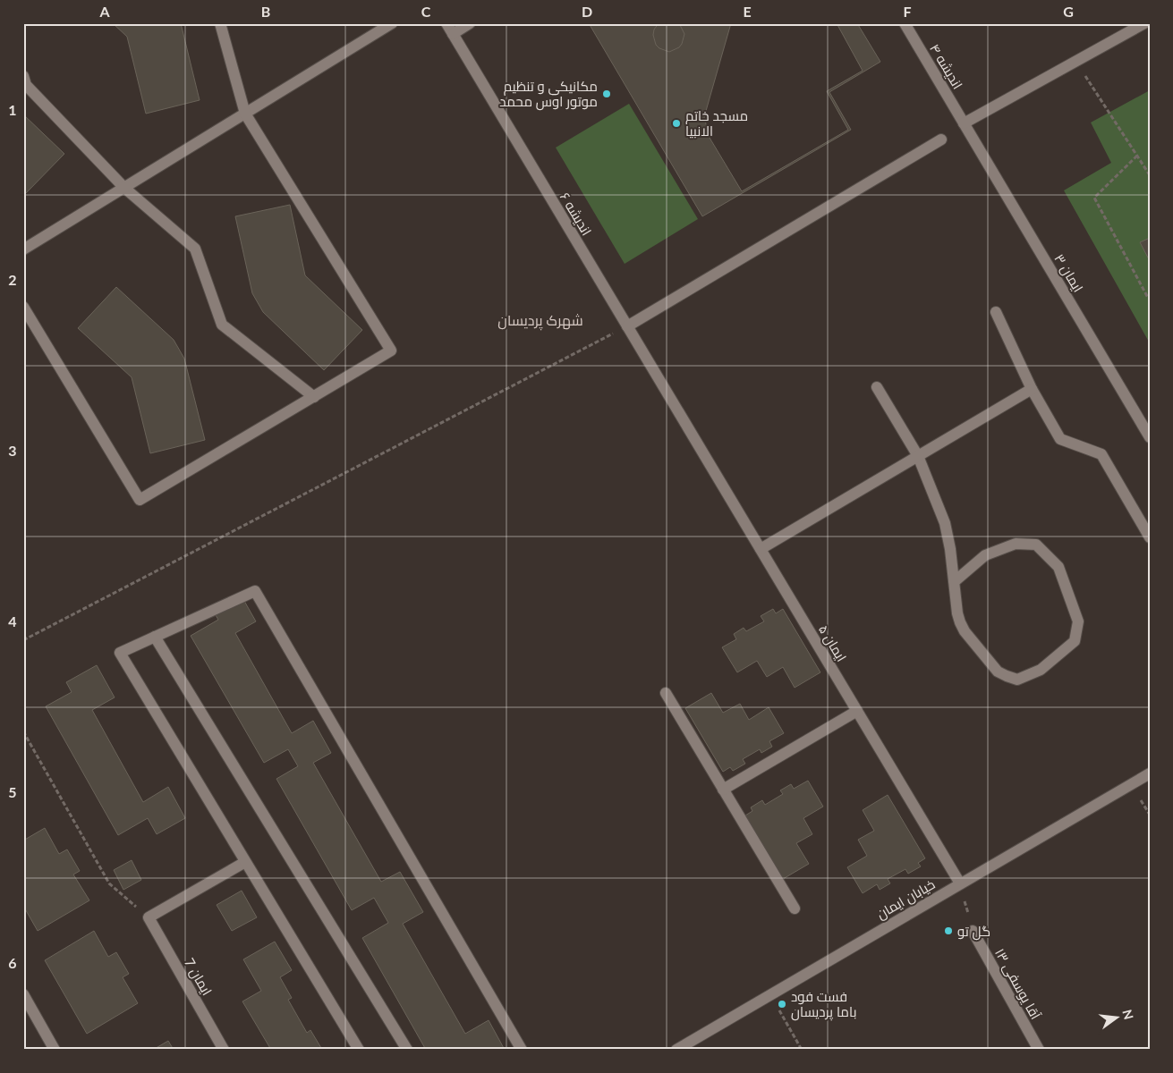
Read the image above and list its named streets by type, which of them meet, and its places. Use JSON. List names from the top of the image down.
{
  "streets": {
    "street": [
      "انديشه ۴",
      "اندیشه ۶",
      "ایمان ۳",
      "ایمان ۵",
      "خیابان ایمان",
      "ایمان 7",
      "آقا یوسفی ۱۳"
    ]
  },
  "crossings": [
    ["انديشه ۴", "ایمان ۳"],
    ["اندیشه ۶", "ایمان ۵"],
    ["ایمان ۵", "خیابان ایمان"]
  ],
  "districts": ["شهرک پردیسان"],
  "places": [
    "مکانیکی و تنظیم موتور اوس محمد",
    "مسجد خاتم الانبیا",
    "گل تو",
    "فست فود باما پردیسان"
  ],
  "north": "right",
  "grid": {
    "columns": [
      "A",
      "B",
      "C",
      "D",
      "E",
      "F",
      "G"
    ],
    "rows": [
      "1",
      "2",
      "3",
      "4",
      "5",
      "6"
    ]
  }
}
